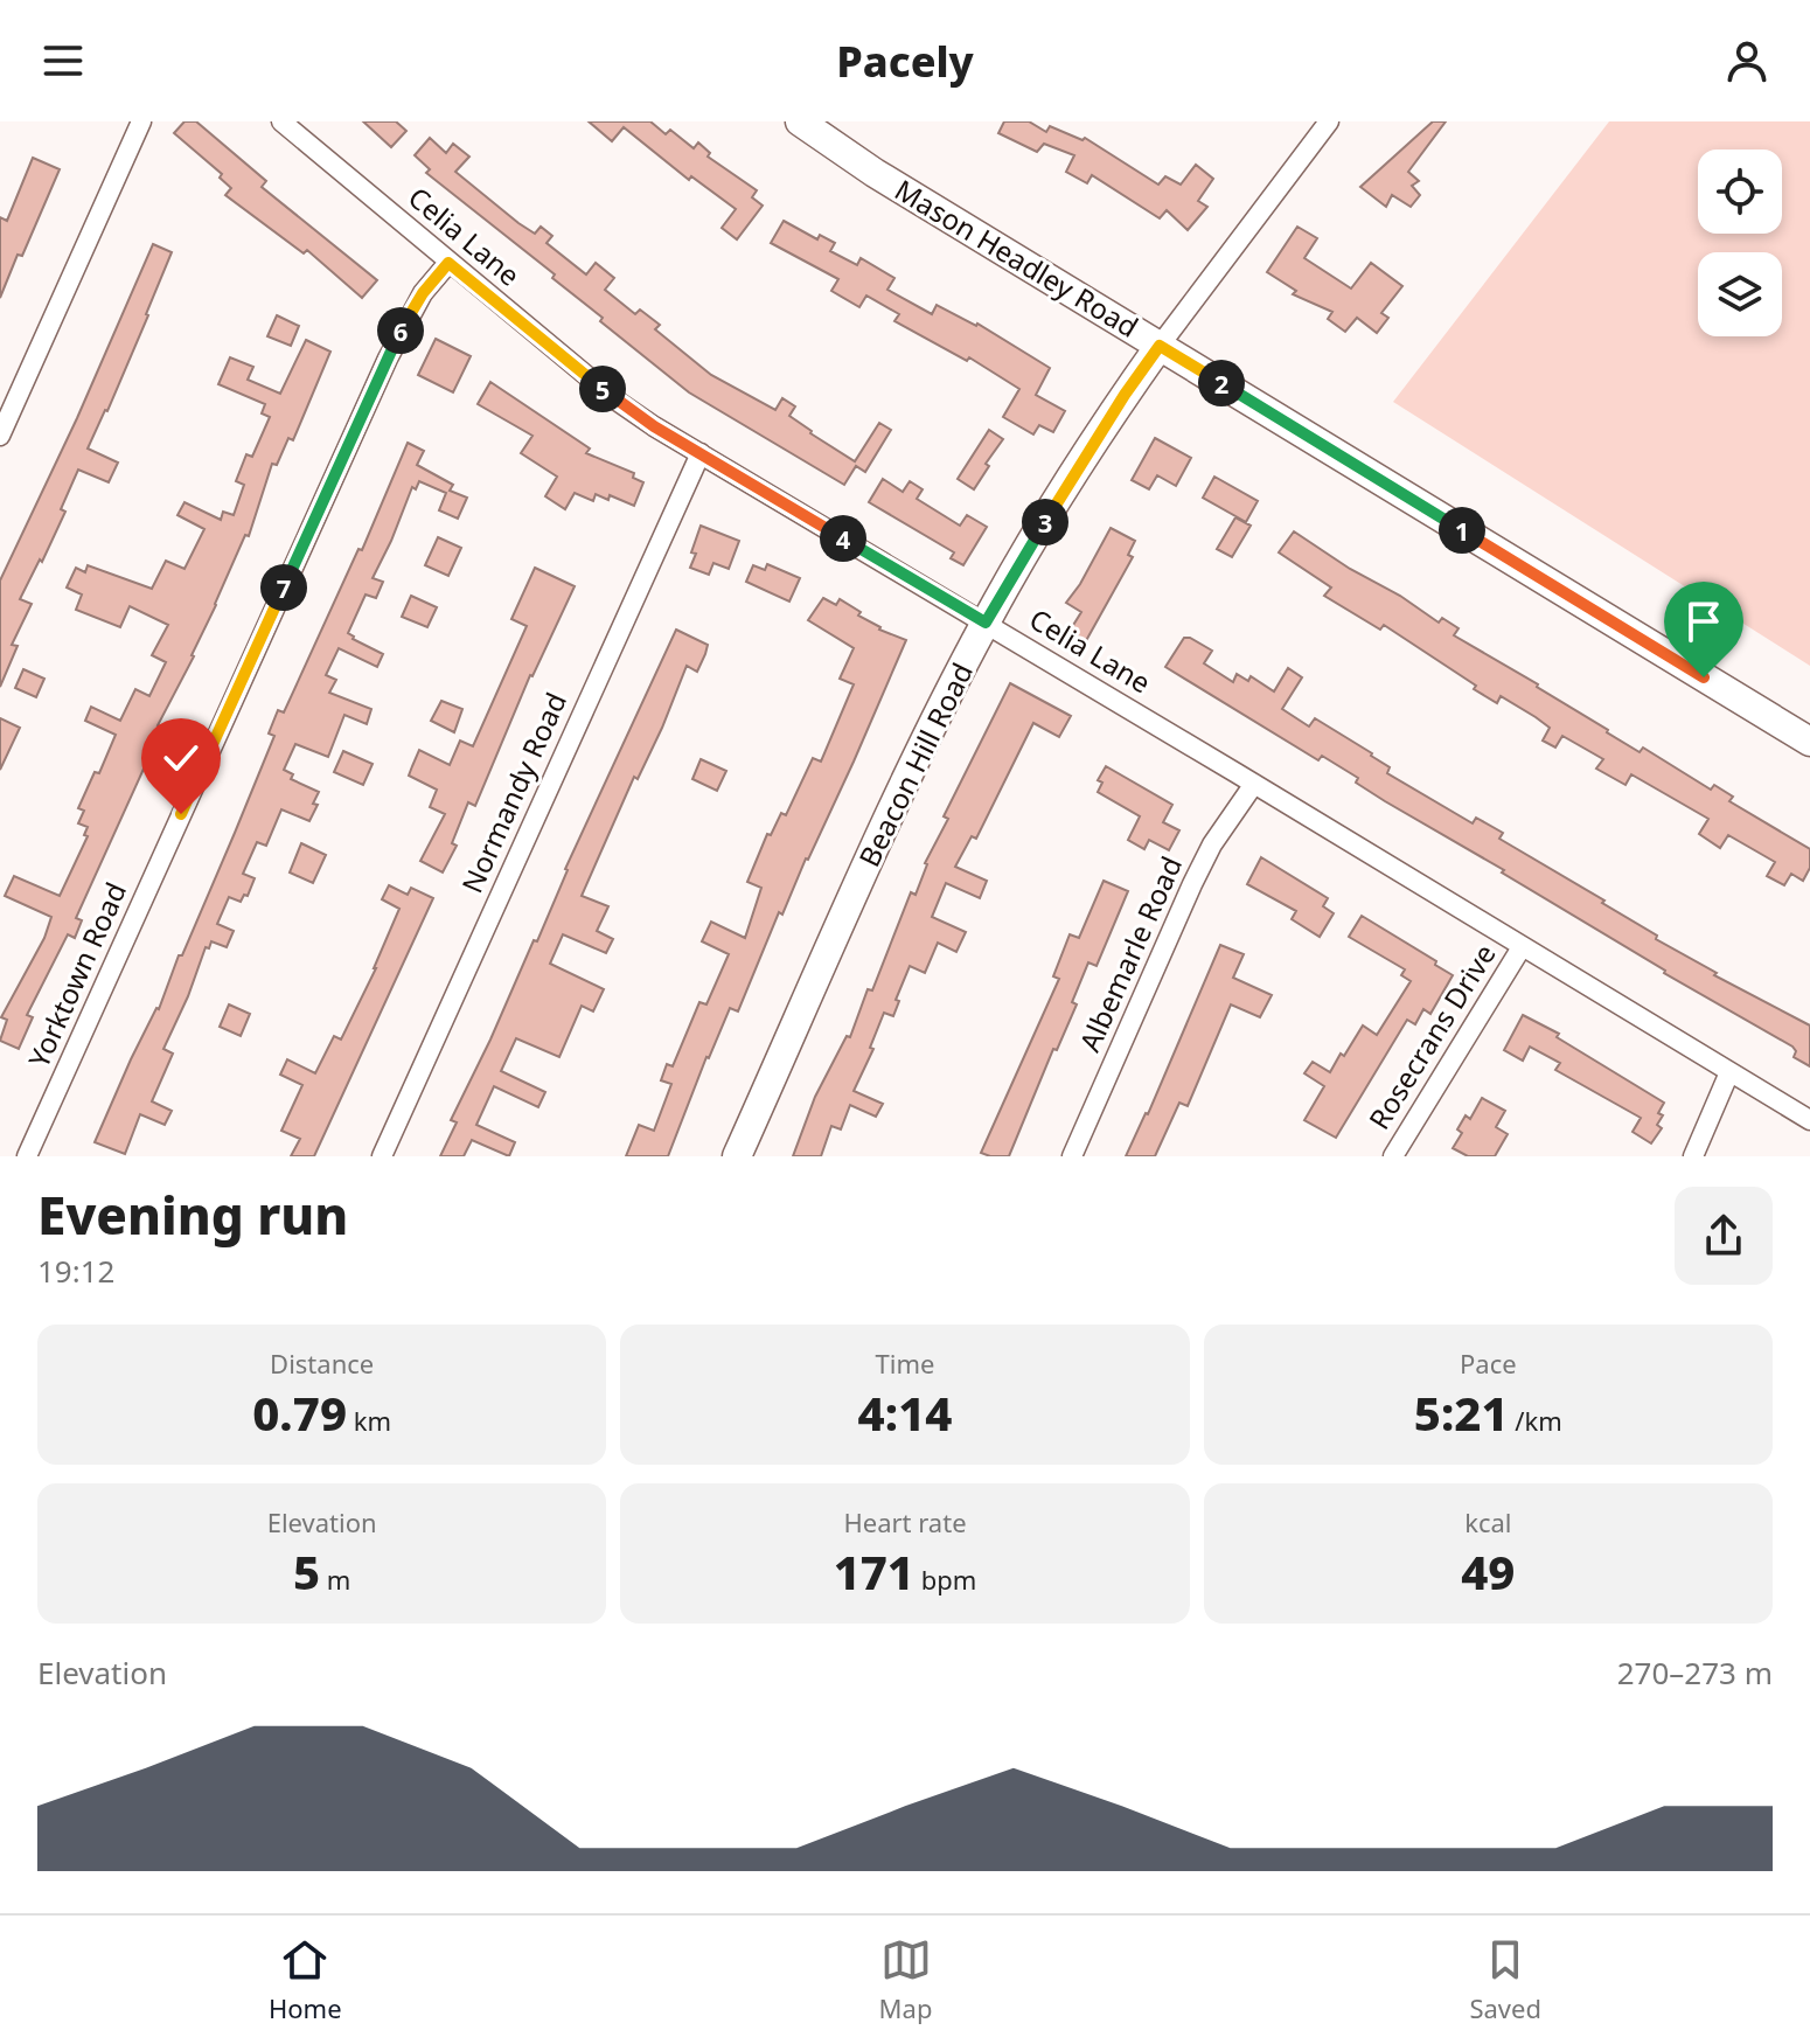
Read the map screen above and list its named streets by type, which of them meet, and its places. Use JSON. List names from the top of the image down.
{
  "streets": {
    "main road": ["Mason Headley Road", "Beacon Hill Road"],
    "street": [
      "Celia Lane",
      "Normandy Road",
      "Albemarle Road",
      "Yorktown Road",
      "Rosecrans Drive"
    ]
  },
  "crossings": [
    ["Celia Lane", "Beacon Hill Road"],
    ["Celia Lane", "Normandy Road"],
    ["Celia Lane", "Albemarle Road"],
    ["Celia Lane", "Yorktown Road"],
    ["Celia Lane", "Rosecrans Drive"],
    ["Mason Headley Road", "Beacon Hill Road"]
  ],
  "page": {
    "header": "Pacely",
    "pins": [
      "6",
      "2",
      "5",
      "3",
      "1",
      "4",
      "7"
    ],
    "heading": ["Evening run", "19:12"],
    "stats": [
      ["Distance", "0.79 km"],
      ["Time", "4:14"],
      ["Pace", "5:21 /km"],
      ["Elevation", "5 m"],
      ["Heart rate", "171 bpm"],
      ["kcal", "49"]
    ],
    "chart": ["Elevation", "270–273 m"],
    "tabs": ["Home", "Map", "Saved"]
  }
}
